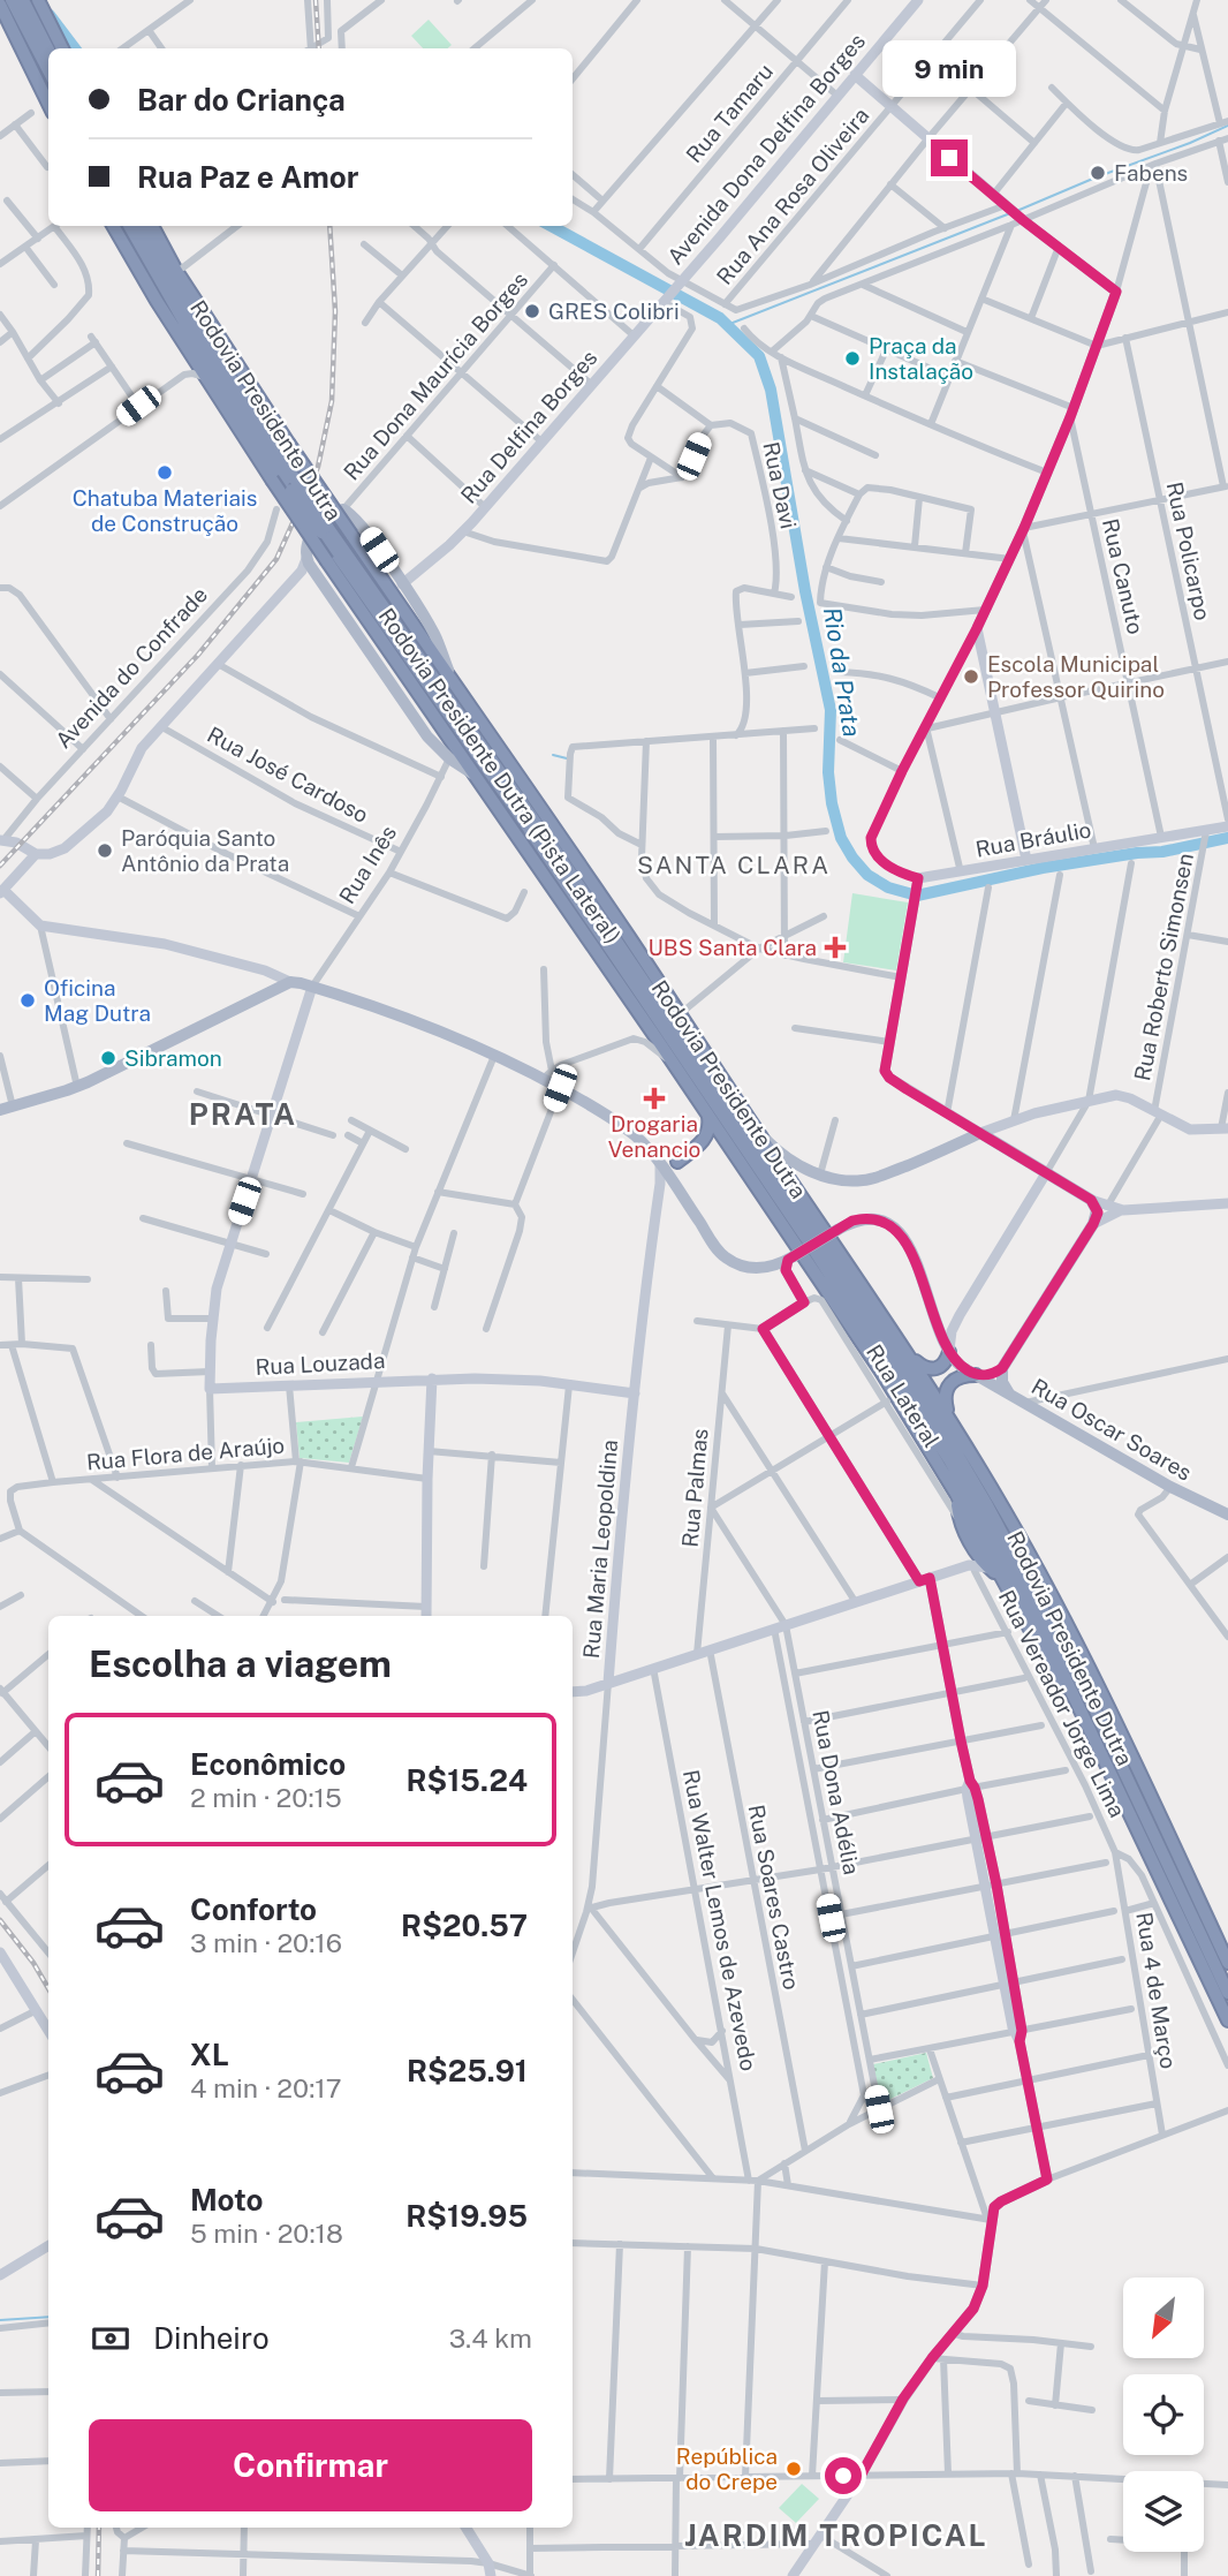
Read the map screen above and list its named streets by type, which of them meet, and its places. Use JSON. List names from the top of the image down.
{
  "streets": {
    "highway": ["Rodovia Presidente Dutra", "Rodovia Presidente Dutra (Pista Lateral)", "Rua Maria Leopoldina"],
    "main road": ["Rua Oscar Soares"],
    "street": [
      "Rua Tamaru",
      "Avenida Dona Delfina Borges",
      "Rua Ana Rosa Oliveira",
      "Rua Dona Maurícia Borges",
      "Rua Delfina Borges",
      "Rua Davi",
      "Rua Policarpo",
      "Rua Canuto",
      "Avenida do Confrade",
      "Rua José Cardoso",
      "Rua Bráulio",
      "Rua Inês",
      "Rua Roberto Simonsen",
      "Rua Louzada",
      "Rua Lateral",
      "Rua Flora de Araújo",
      "Rua Palmas",
      "Rua Vereador Jorge Lima",
      "Rua Dona Adélia",
      "Rua Soares Castro",
      "Rua Walter Lemos de Azevedo",
      "Rua 4 de Março"
    ]
  },
  "crossings": [
    ["Avenida Dona Delfina Borges", "Rua Delfina Borges"],
    ["Rodovia Presidente Dutra", "Rodovia Presidente Dutra (Pista Lateral)"],
    ["Rua Canuto", "Rua Bráulio"],
    ["Rua José Cardoso", "Rua Inês"],
    ["Rodovia Presidente Dutra (Pista Lateral)", "Rua Maria Leopoldina"],
    ["Rua Bráulio", "Rua Roberto Simonsen"],
    ["Rua Inês", "Rua Oscar Soares"],
    ["Rua Louzada", "Rua Maria Leopoldina"],
    ["Rua Oscar Soares", "Rua Maria Leopoldina"],
    ["Rua Vereador Jorge Lima", "Rua 4 de Março"]
  ],
  "districts": ["SANTA CLARA", "PRATA", "JARDIM TROPICAL"],
  "water": ["Rio da Prata"],
  "places": {
    "other": [
      "Fabens",
      "GRES Colibri",
      "Praça da Instalação",
      "Chatuba Materiais de Construção",
      "Escola Municipal Professor Quirino",
      "Paróquia Santo Antônio da Prata",
      "Oficina Mag Dutra",
      "Sibramon",
      "República do Crepe"
    ],
    "health": ["UBS Santa Clara", "Drogaria Venancio"]
  },
  "north": "bottom left",
  "page": {
    "bubble": "9 min",
    "banner": ["Bar do Criança", "Rua Paz e Amor"],
    "heading": "Escolha a viagem",
    "list": [
      {
        "name": "Econômico",
        "note": "2 min · 20:15",
        "value": "R$15.24"
      },
      {
        "name": "Conforto",
        "note": "3 min · 20:16",
        "value": "R$20.57"
      },
      {
        "name": "XL",
        "note": "4 min · 20:17",
        "value": "R$25.91"
      },
      {
        "name": "Moto",
        "note": "5 min · 20:18",
        "value": "R$19.95"
      }
    ],
    "pay": ["Dinheiro", "3.4 km"],
    "buttons": "Confirmar"
  }
}
